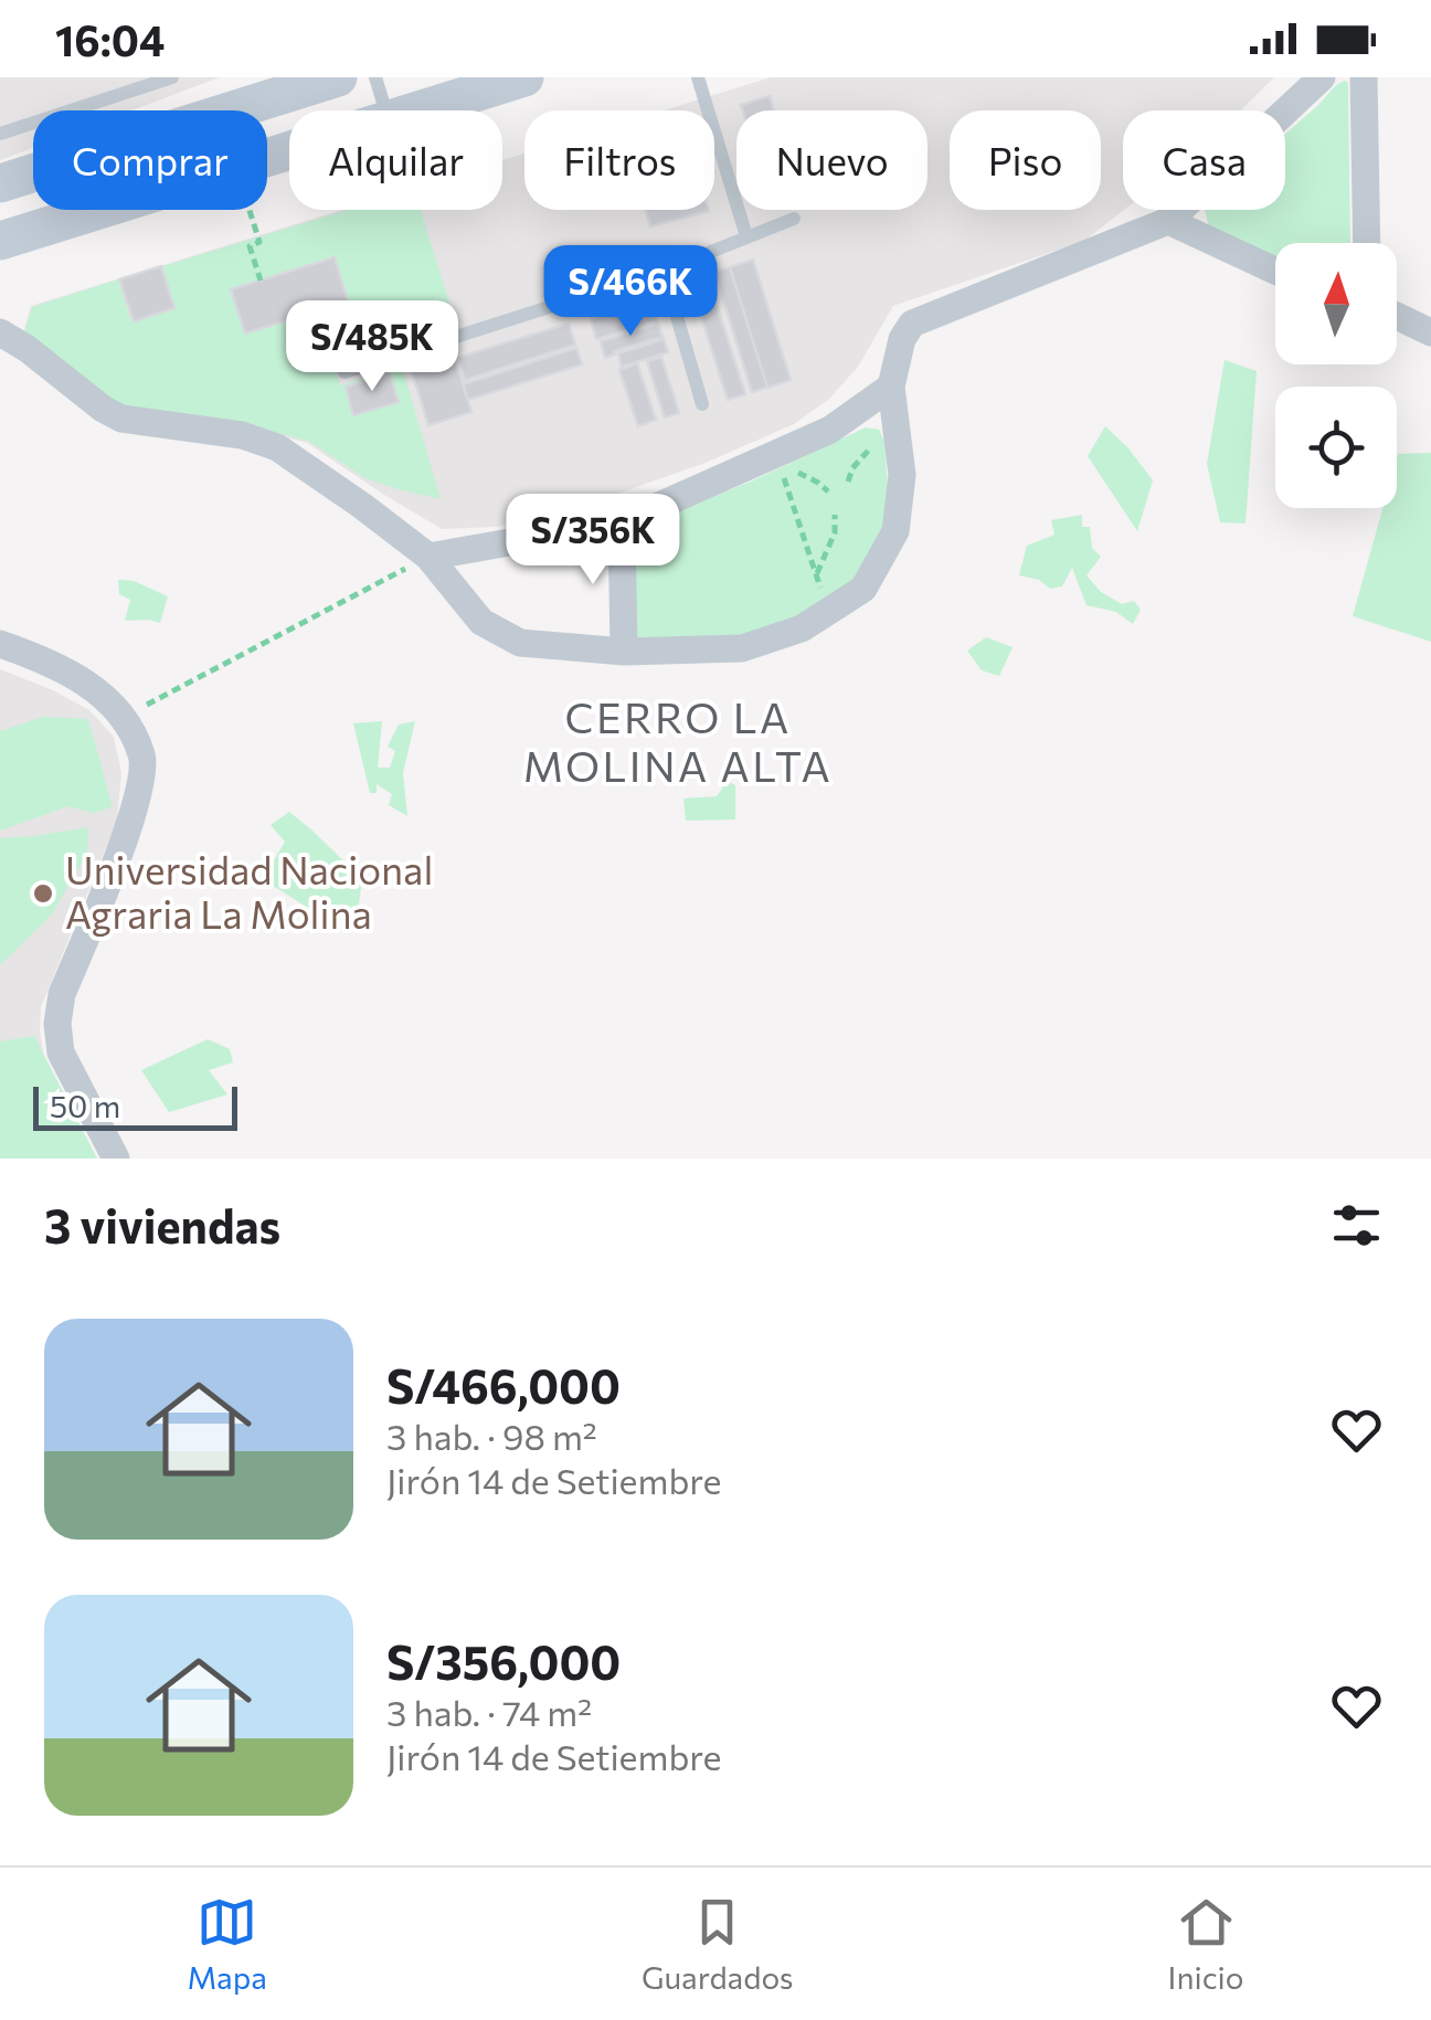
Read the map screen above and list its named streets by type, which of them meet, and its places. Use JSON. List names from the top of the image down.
{
  "districts": ["CERRO LA MOLINA ALTA"],
  "places": ["Universidad Nacional Agraria La Molina"],
  "scale_bar": "50 m",
  "north": "top",
  "page": {
    "status": "16:04",
    "chip": [
      "Comprar",
      "Alquilar",
      "Filtros",
      "Nuevo",
      "Piso",
      "Casa"
    ],
    "price": ["S/466K", "S/485K", "S/356K"],
    "scale": "50 m",
    "heading": "3 viviendas",
    "list": [
      {
        "name": "S/466,000",
        "note": "3 hab. · 98 m² · Jirón 14 de Setiembre"
      },
      {
        "name": "S/356,000",
        "note": "3 hab. · 74 m² · Jirón 14 de Setiembre"
      }
    ],
    "tabs": ["Mapa", "Guardados", "Inicio"]
  }
}
